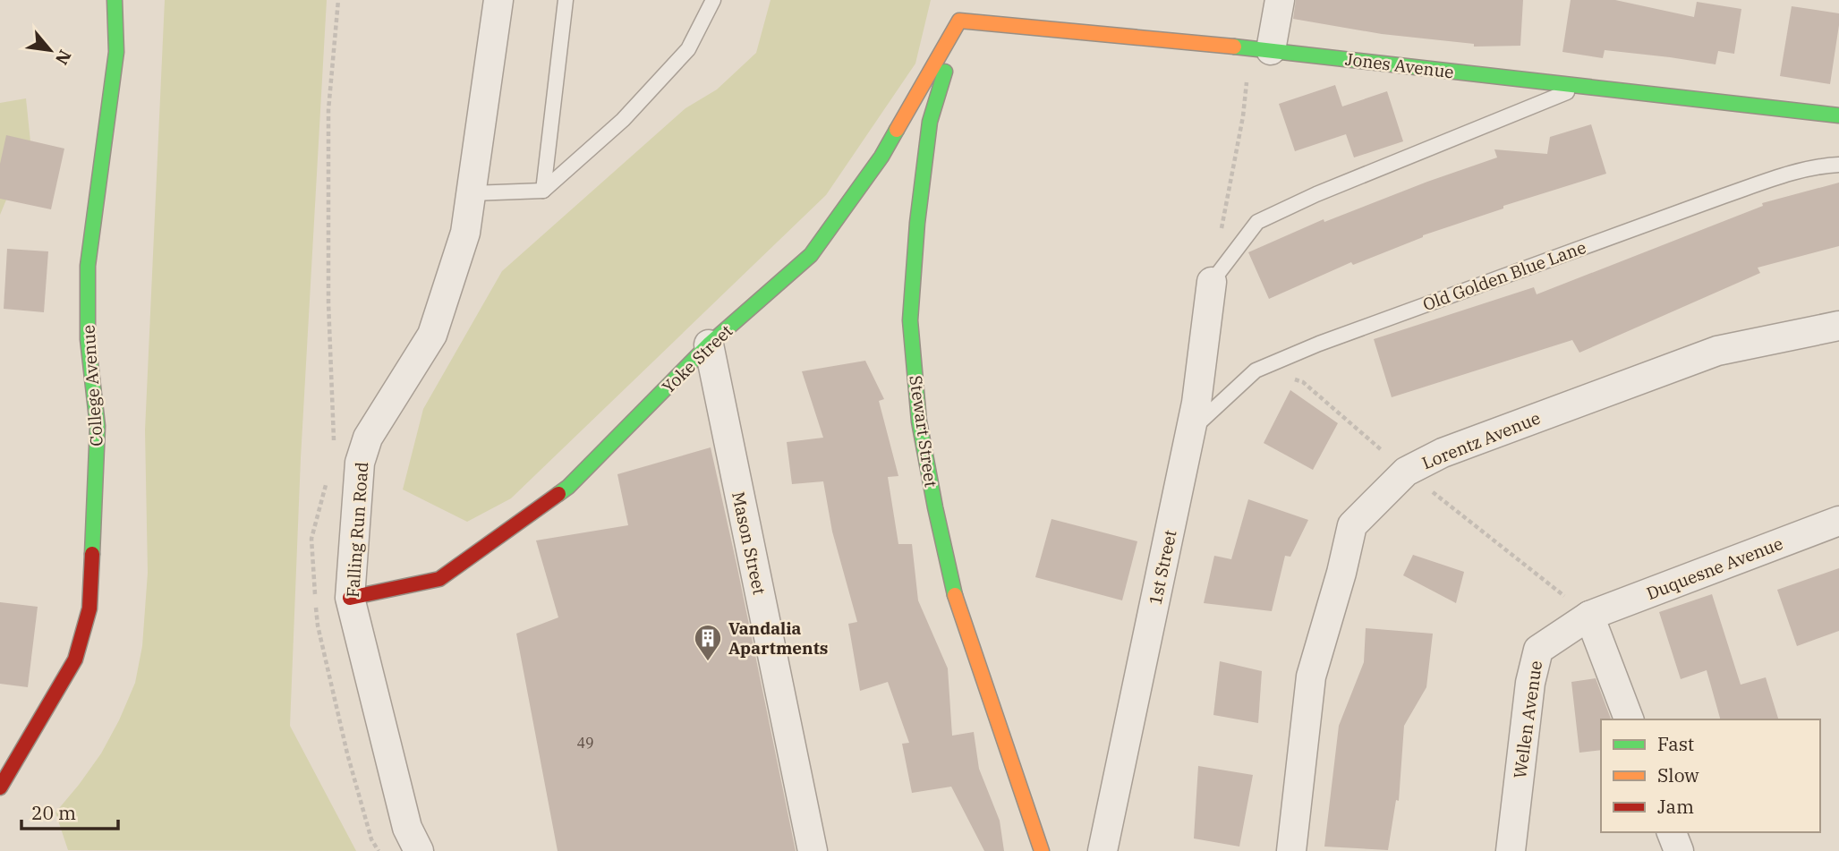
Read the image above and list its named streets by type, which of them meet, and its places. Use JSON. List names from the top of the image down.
{
  "streets": {
    "street": [
      "Jones Avenue",
      "Yoke Street",
      "College Avenue",
      "Stewart Street",
      "Lorentz Avenue",
      "Falling Run Road",
      "Mason Street",
      "1st Street",
      "Duquesne Avenue",
      "Wellen Avenue"
    ],
    "lane": ["Old Golden Blue Lane"]
  },
  "crossings": [
    ["Jones Avenue", "Yoke Street"],
    ["Jones Avenue", "Stewart Street"],
    ["Old Golden Blue Lane", "1st Street"],
    ["Yoke Street", "Stewart Street"],
    ["Yoke Street", "Falling Run Road"],
    ["Yoke Street", "Mason Street"],
    ["Duquesne Avenue", "Wellen Avenue"]
  ],
  "places": {
    "building": ["Vandalia Apartments"]
  },
  "house_numbers": ["49"],
  "legend": ["Fast", "Slow", "Jam"],
  "scale_bar": "20 m",
  "north": "bottom right"
}
